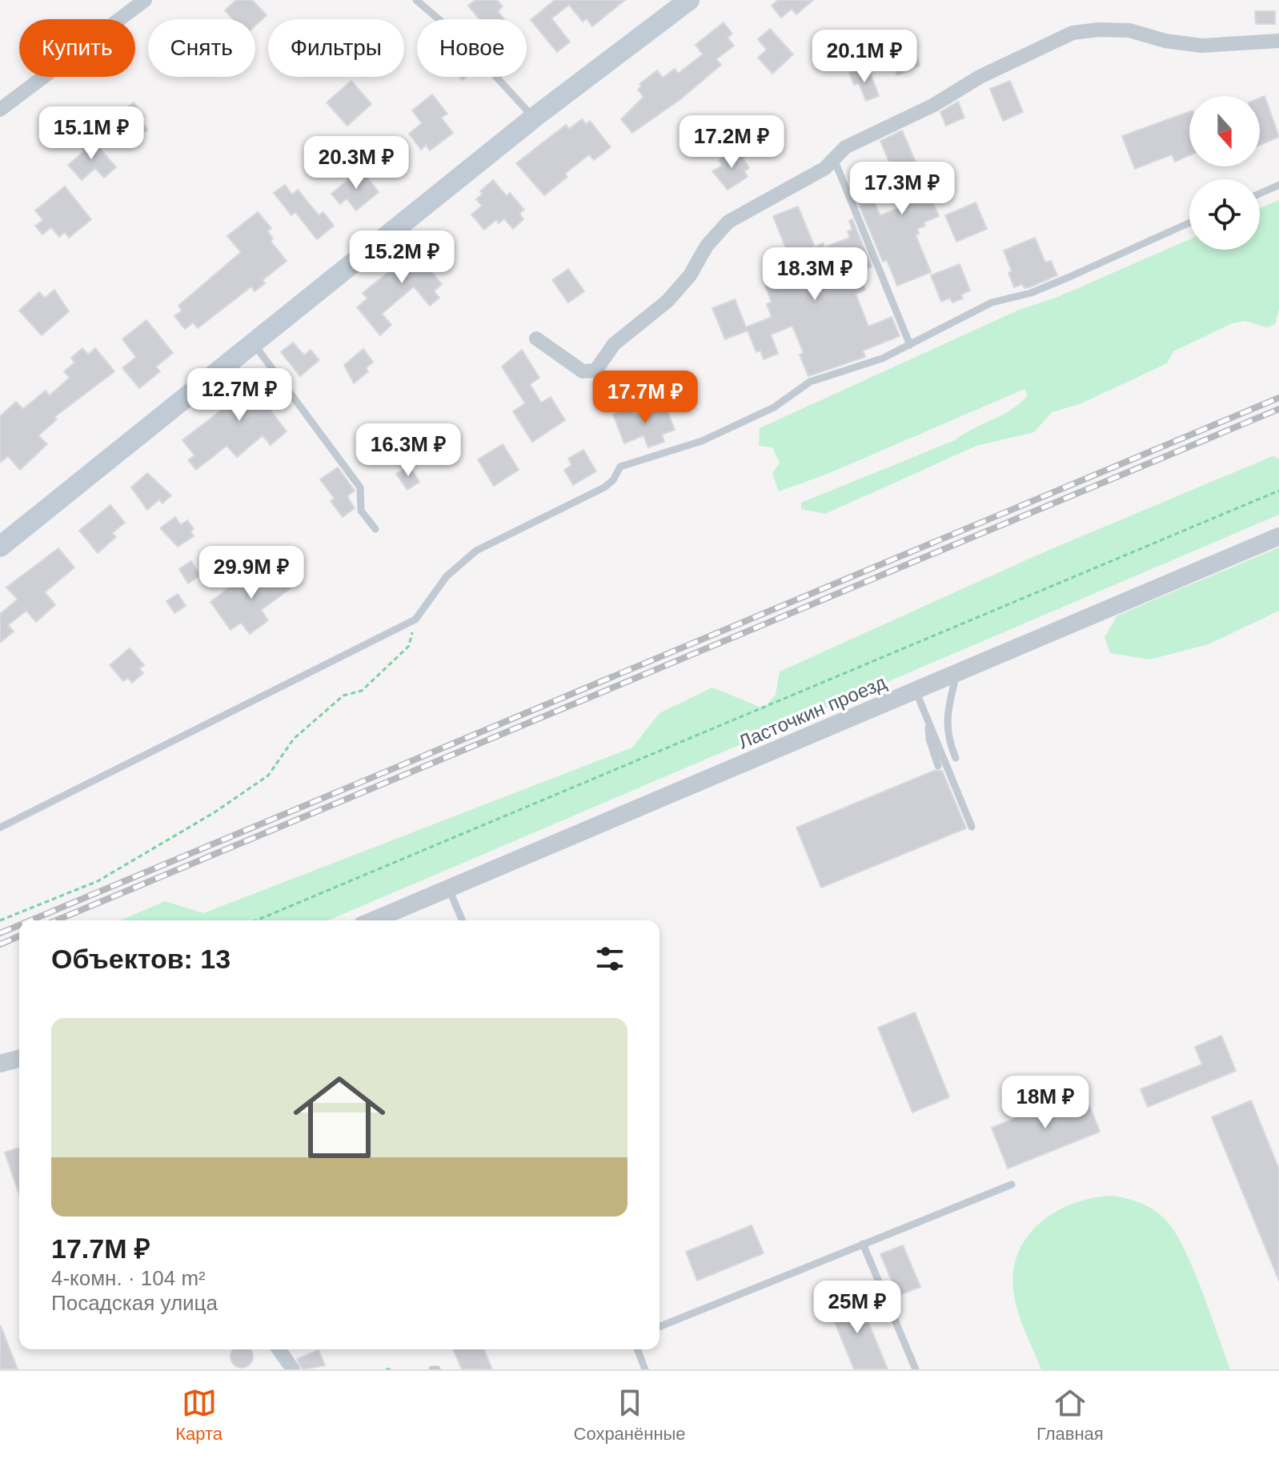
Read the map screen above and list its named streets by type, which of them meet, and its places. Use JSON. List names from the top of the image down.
{
  "streets": {
    "street": ["Ласточкин проезд"]
  },
  "north": "bottom",
  "page": {
    "chip": [
      "Купить",
      "Снять",
      "Фильтры",
      "Новое"
    ],
    "price": [
      "20.1M ₽",
      "15.1M ₽",
      "17.2M ₽",
      "20.3M ₽",
      "17.3M ₽",
      "15.2M ₽",
      "18.3M ₽",
      "12.7M ₽",
      "17.7M ₽",
      "16.3M ₽",
      "29.9M ₽",
      "18M ₽",
      "25M ₽"
    ],
    "heading": "Объектов: 13",
    "list": [
      {
        "name": "17.7M ₽",
        "note": "4-комн. · 104 m² · Посадская улица"
      }
    ],
    "tabs": ["Карта", "Сохранённые", "Главная"]
  }
}
